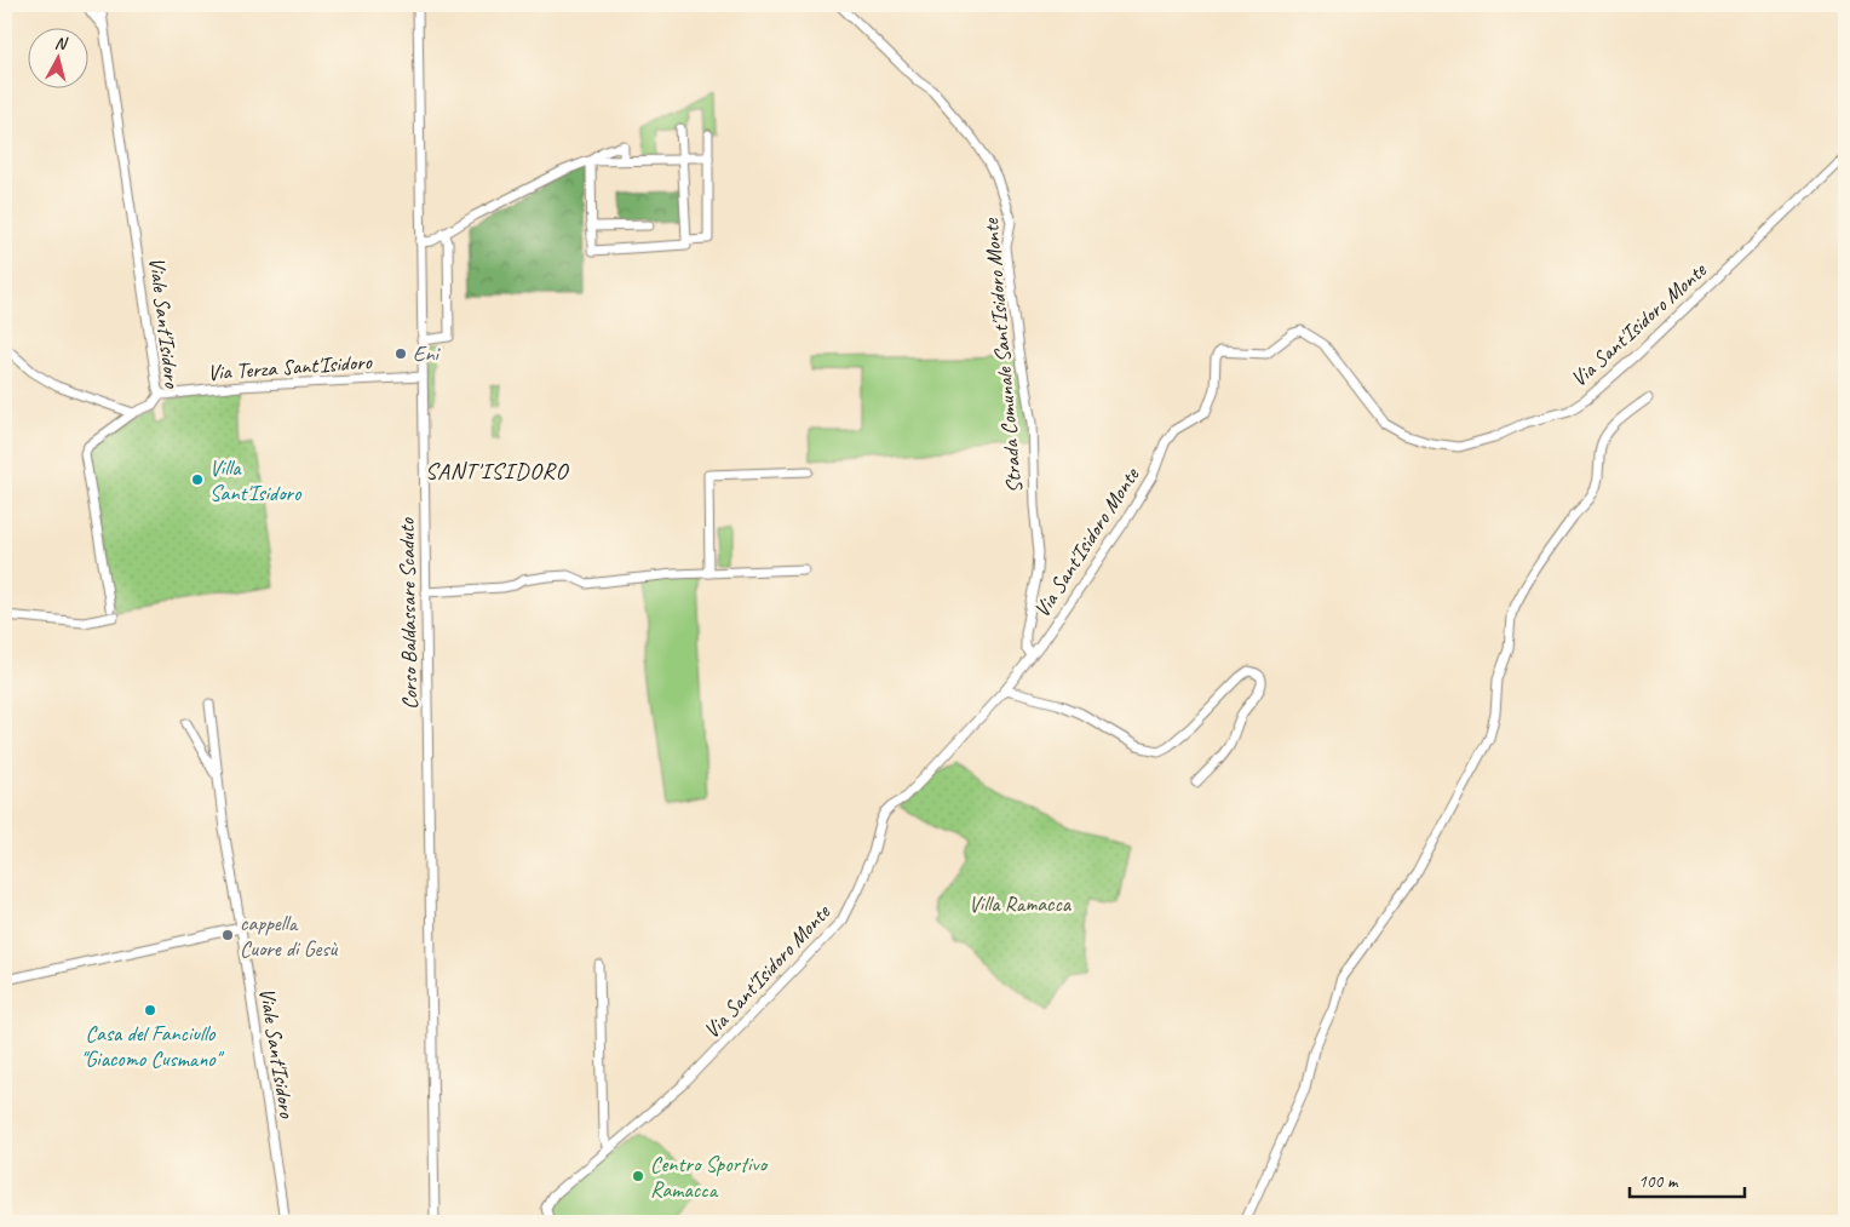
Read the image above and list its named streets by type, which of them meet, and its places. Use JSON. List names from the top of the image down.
{
  "streets": {
    "street": [
      "Viale Sant'Isidoro",
      "Via Sant'Isidoro Monte",
      "Strada Comunale Sant'Isidoro Monte",
      "Via Terza Sant'Isidoro",
      "Corso Baldassare Scaduto"
    ]
  },
  "crossings": [
    ["Viale Sant'Isidoro", "Via Terza Sant'Isidoro"],
    ["Via Sant'Isidoro Monte", "Strada Comunale Sant'Isidoro Monte"],
    ["Via Terza Sant'Isidoro", "Corso Baldassare Scaduto"]
  ],
  "districts": ["SANT'ISIDORO"],
  "parks": ["Villa Ramacca"],
  "places": [
    "Eni",
    "Villa Sant'Isidoro",
    "cappella Cuore di Gesù",
    "Casa del Fanciullo \"Giacomo Cusmano\"",
    "Centro Sportivo Ramacca"
  ],
  "scale_bar": "100 m",
  "north": "top"
}
